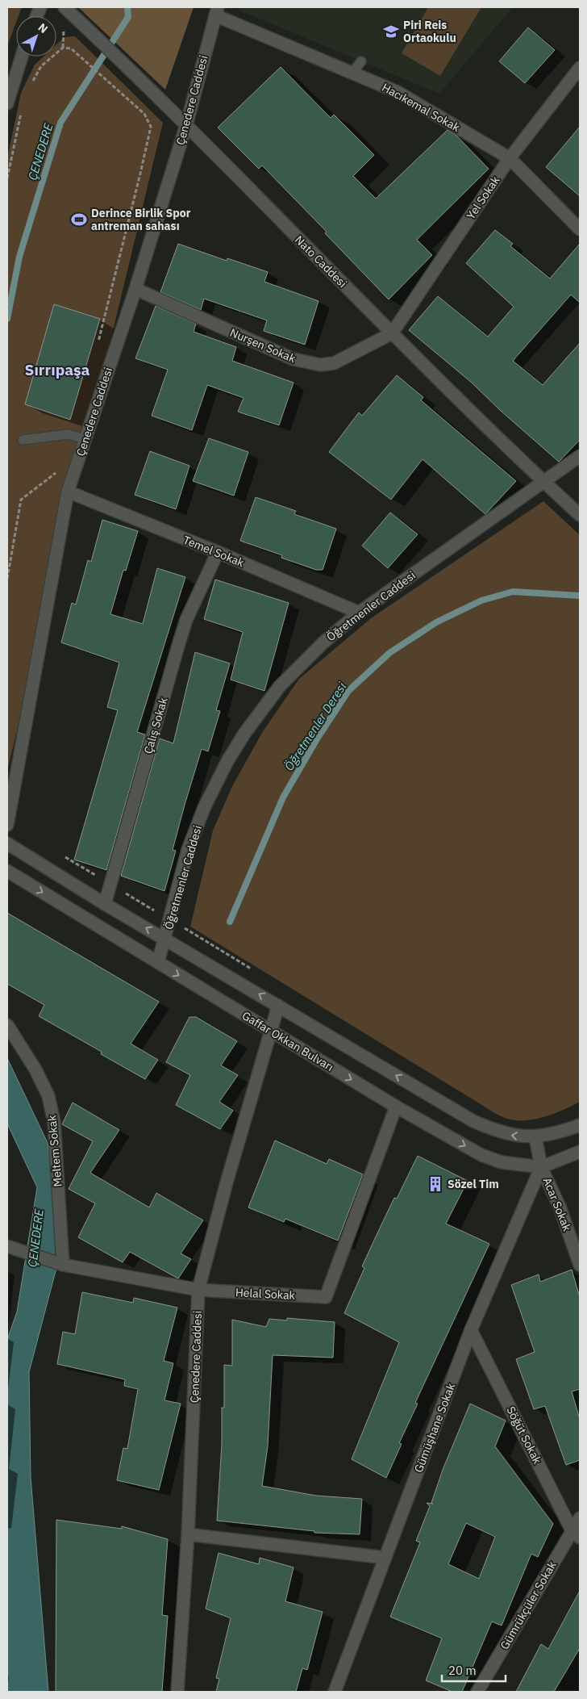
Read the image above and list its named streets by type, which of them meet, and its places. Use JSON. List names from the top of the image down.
{
  "streets": {
    "street": [
      "Çenedere Caddesi",
      "Hacıkemal Sokak",
      "Yel Sokak",
      "Nato Caddesi",
      "Nurşen Sokak",
      "Temel Sokak",
      "Öğretmenler Caddesi",
      "Çalış Sokak",
      "Gaffar Okkan Bulvarı",
      "Meltem Sokak",
      "Acar Sokak",
      "Helal Sokak",
      "Gümüşhane Sokak",
      "Söğüt Sokak",
      "Gümrükçüler Sokak"
    ]
  },
  "crossings": [
    ["Çenedere Caddesi", "Hacıkemal Sokak"],
    ["Çenedere Caddesi", "Nato Caddesi"],
    ["Çenedere Caddesi", "Nurşen Sokak"],
    ["Çenedere Caddesi", "Temel Sokak"],
    ["Çenedere Caddesi", "Gaffar Okkan Bulvarı"],
    ["Çenedere Caddesi", "Helal Sokak"],
    ["Hacıkemal Sokak", "Yel Sokak"],
    ["Yel Sokak", "Nato Caddesi"],
    ["Yel Sokak", "Nurşen Sokak"],
    ["Nato Caddesi", "Nurşen Sokak"],
    ["Nato Caddesi", "Öğretmenler Caddesi"],
    ["Temel Sokak", "Öğretmenler Caddesi"],
    ["Temel Sokak", "Çalış Sokak"],
    ["Öğretmenler Caddesi", "Gaffar Okkan Bulvarı"],
    ["Gaffar Okkan Bulvarı", "Acar Sokak"],
    ["Gaffar Okkan Bulvarı", "Helal Sokak"],
    ["Gaffar Okkan Bulvarı", "Gümüşhane Sokak"],
    ["Meltem Sokak", "Helal Sokak"],
    ["Acar Sokak", "Gümüşhane Sokak"],
    ["Gümüşhane Sokak", "Söğüt Sokak"],
    ["Söğüt Sokak", "Gümrükçüler Sokak"]
  ],
  "districts": ["Sırrıpaşa"],
  "water": ["ÇENEDERE", "Öğretmenler Deresi"],
  "places": {
    "school or university": ["Piri Reis Ortaokulu"],
    "sports": ["Derince Birlik Spor antreman sahası"],
    "building": ["Sözel Tim"]
  },
  "scale_bar": "20 m",
  "north": "top right"
}
